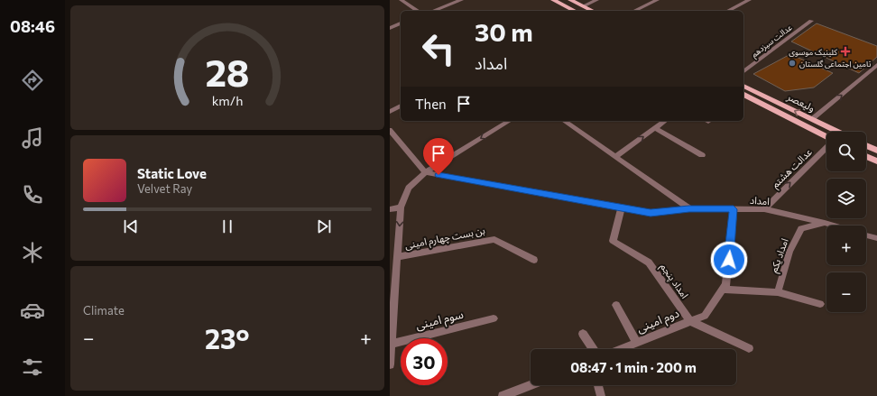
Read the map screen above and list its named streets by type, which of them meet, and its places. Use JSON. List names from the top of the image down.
{
  "streets": {
    "main road": ["ولیعصر"],
    "street": [
      "عدالت سیزدهم",
      "عدالت هشتم",
      "امداد",
      "بن بست چهارم امینی",
      "امداد یکم",
      "امداد پنجم",
      "سوم امینی",
      "دوم امینی"
    ]
  },
  "crossings": [
    ["عدالت هشتم", "امداد"],
    ["امداد", "امداد یکم"],
    ["امداد", "امداد پنجم"],
    ["امداد پنجم", "دوم امینی"]
  ],
  "one_way": ["عدالت هشتم"],
  "places": {
    "health": ["کلینیک موسوی"],
    "other": ["تامین اجتماعی گلستان"]
  },
  "page": {
    "tabs": "08:46",
    "turn": ["30 m", "امداد"],
    "then": "Then",
    "map_buttons": ["+", "−"],
    "song": ["Static Love", "Velvet Ray"],
    "tile": "Climate",
    "heat": ["−", "23°", "+"],
    "limit": "30",
    "trip": "08:47 · 1 min · 200 m",
    "gauge": ["28", "km/h"]
  }
}
